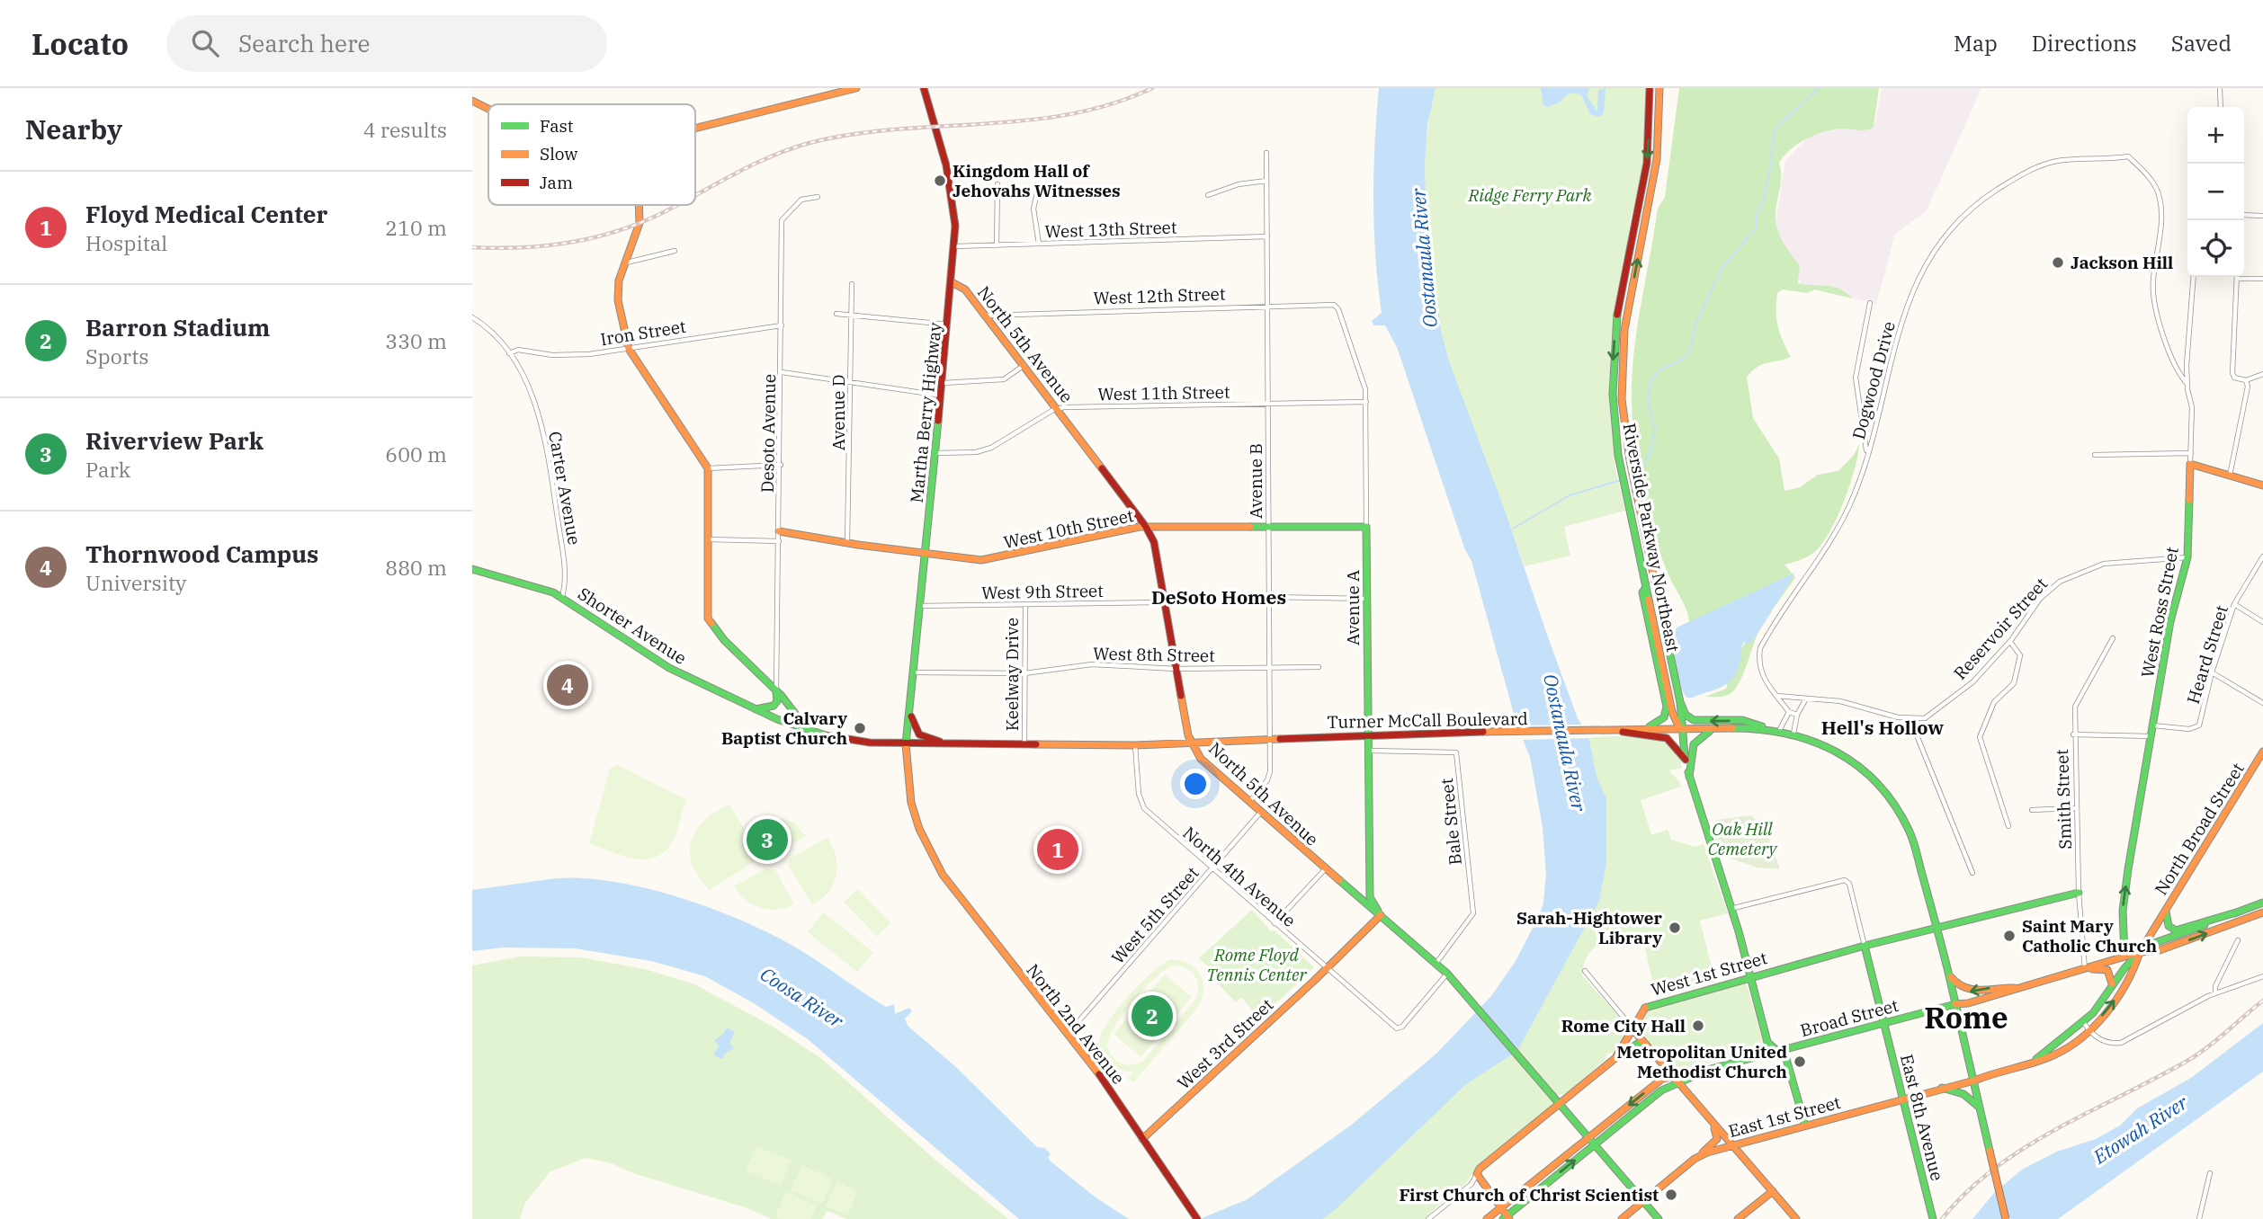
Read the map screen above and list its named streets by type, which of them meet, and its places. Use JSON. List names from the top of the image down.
{
  "streets": {
    "main road": [
      "North 5th Avenue",
      "Martha Berry Highway",
      "West 10th Street",
      "Riverside Parkway Northeast",
      "Avenue A",
      "West Ross Street",
      "Shorter Avenue",
      "Turner McCall Boulevard",
      "North Broad Street",
      "West 1st Street",
      "Broad Street",
      "North 2nd Avenue",
      "West 3rd Street",
      "East 1st Street",
      "East 8th Avenue"
    ],
    "street": [
      "West 13th Street",
      "West 12th Street",
      "Iron Street",
      "Dogwood Drive",
      "West 11th Street",
      "Avenue D",
      "Desoto Avenue",
      "Avenue B",
      "Carter Avenue",
      "West 9th Street",
      "Reservoir Street",
      "West 8th Street",
      "Heard Street",
      "Keelway Drive",
      "Smith Street",
      "Bale Street",
      "North 4th Avenue",
      "West 5th Street"
    ]
  },
  "crossings": [
    ["West 13th Street", "Martha Berry Highway"],
    ["West 13th Street", "Avenue B"],
    ["West 12th Street", "North 5th Avenue"],
    ["West 12th Street", "Avenue B"],
    ["West 12th Street", "Avenue A"],
    ["Iron Street", "Desoto Avenue"],
    ["Iron Street", "Carter Avenue"],
    ["North 5th Avenue", "West 11th Street"],
    ["North 5th Avenue", "Martha Berry Highway"],
    ["North 5th Avenue", "Avenue B"],
    ["North 5th Avenue", "West 10th Street"],
    ["North 5th Avenue", "West 9th Street"],
    ["North 5th Avenue", "Avenue A"],
    ["North 5th Avenue", "West 8th Street"],
    ["North 5th Avenue", "Turner McCall Boulevard"],
    ["North 5th Avenue", "Bale Street"],
    ["North 5th Avenue", "North 4th Avenue"],
    ["North 5th Avenue", "West 5th Street"],
    ["North 5th Avenue", "West 1st Street"],
    ["North 5th Avenue", "Broad Street"],
    ["North 5th Avenue", "West 3rd Street"],
    ["North 5th Avenue", "East 1st Street"],
    ["Dogwood Drive", "West Ross Street"],
    ["West 11th Street", "Martha Berry Highway"],
    ["West 11th Street", "Avenue B"],
    ["West 11th Street", "Avenue A"],
    ["Avenue D", "West 10th Street"],
    ["Martha Berry Highway", "West 10th Street"],
    ["Martha Berry Highway", "West 9th Street"],
    ["Martha Berry Highway", "West 8th Street"],
    ["Martha Berry Highway", "Turner McCall Boulevard"],
    ["Martha Berry Highway", "North 2nd Avenue"],
    ["Desoto Avenue", "West 10th Street"],
    ["Avenue B", "West 10th Street"],
    ["Avenue B", "West 8th Street"],
    ["Avenue B", "Turner McCall Boulevard"],
    ["Carter Avenue", "Shorter Avenue"],
    ["West 10th Street", "Avenue A"],
    ["Riverside Parkway Northeast", "Turner McCall Boulevard"],
    ["Riverside Parkway Northeast", "West 1st Street"],
    ["Riverside Parkway Northeast", "Broad Street"],
    ["Riverside Parkway Northeast", "East 1st Street"],
    ["West 9th Street", "Keelway Drive"],
    ["Avenue A", "Turner McCall Boulevard"],
    ["Avenue A", "Bale Street"],
    ["Avenue A", "West 3rd Street"],
    ["West Ross Street", "Reservoir Street"],
    ["West Ross Street", "Heard Street"],
    ["West Ross Street", "Broad Street"],
    ["Shorter Avenue", "Turner McCall Boulevard"],
    ["West 8th Street", "Keelway Drive"],
    ["Keelway Drive", "Turner McCall Boulevard"],
    ["Turner McCall Boulevard", "North 4th Avenue"],
    ["Turner McCall Boulevard", "West 1st Street"],
    ["Turner McCall Boulevard", "Broad Street"],
    ["Turner McCall Boulevard", "North 2nd Avenue"],
    ["Turner McCall Boulevard", "East 1st Street"],
    ["Smith Street", "West 1st Street"],
    ["Smith Street", "Broad Street"],
    ["North Broad Street", "Broad Street"],
    ["North 4th Avenue", "West 5th Street"],
    ["North 4th Avenue", "West 3rd Street"],
    ["West 5th Street", "North 2nd Avenue"],
    ["West 1st Street", "East 8th Avenue"],
    ["Broad Street", "East 8th Avenue"],
    ["North 2nd Avenue", "West 3rd Street"],
    ["East 1st Street", "East 8th Avenue"]
  ],
  "districts": ["DeSoto Homes", "Hell's Hollow", "Rome"],
  "water": ["Oostanaula River", "Coosa River", "Etowah River"],
  "parks": ["Ridge Ferry Park", "Oak Hill Cemetery", "Rome Floyd Tennis Center"],
  "places": [
    "Kingdom Hall of Jehovahs Witnesses",
    "Jackson Hill",
    "Calvary Baptist Church",
    "Sarah-Hightower Library",
    "Saint Mary Catholic Church",
    "Rome City Hall",
    "Metropolitan United Methodist Church",
    "First Church of Christ Scientist"
  ],
  "legend": ["Fast", "Slow", "Jam"],
  "page": {
    "header": "Locato",
    "search": "Search here",
    "nav": ["Map", "Directions", "Saved"],
    "heading": ["Nearby", "4 results"],
    "map_buttons": ["+", "−"],
    "list": [
      {
        "mark": "1",
        "name": "Floyd Medical Center",
        "note": "Hospital",
        "value": "210 m"
      },
      {
        "mark": "2",
        "name": "Barron Stadium",
        "note": "Sports",
        "value": "330 m"
      },
      {
        "mark": "3",
        "name": "Riverview Park",
        "note": "Park",
        "value": "600 m"
      },
      {
        "mark": "4",
        "name": "Thornwood Campus",
        "note": "University",
        "value": "880 m"
      }
    ],
    "pins": [
      "4",
      "3",
      "1",
      "2"
    ]
  }
}
